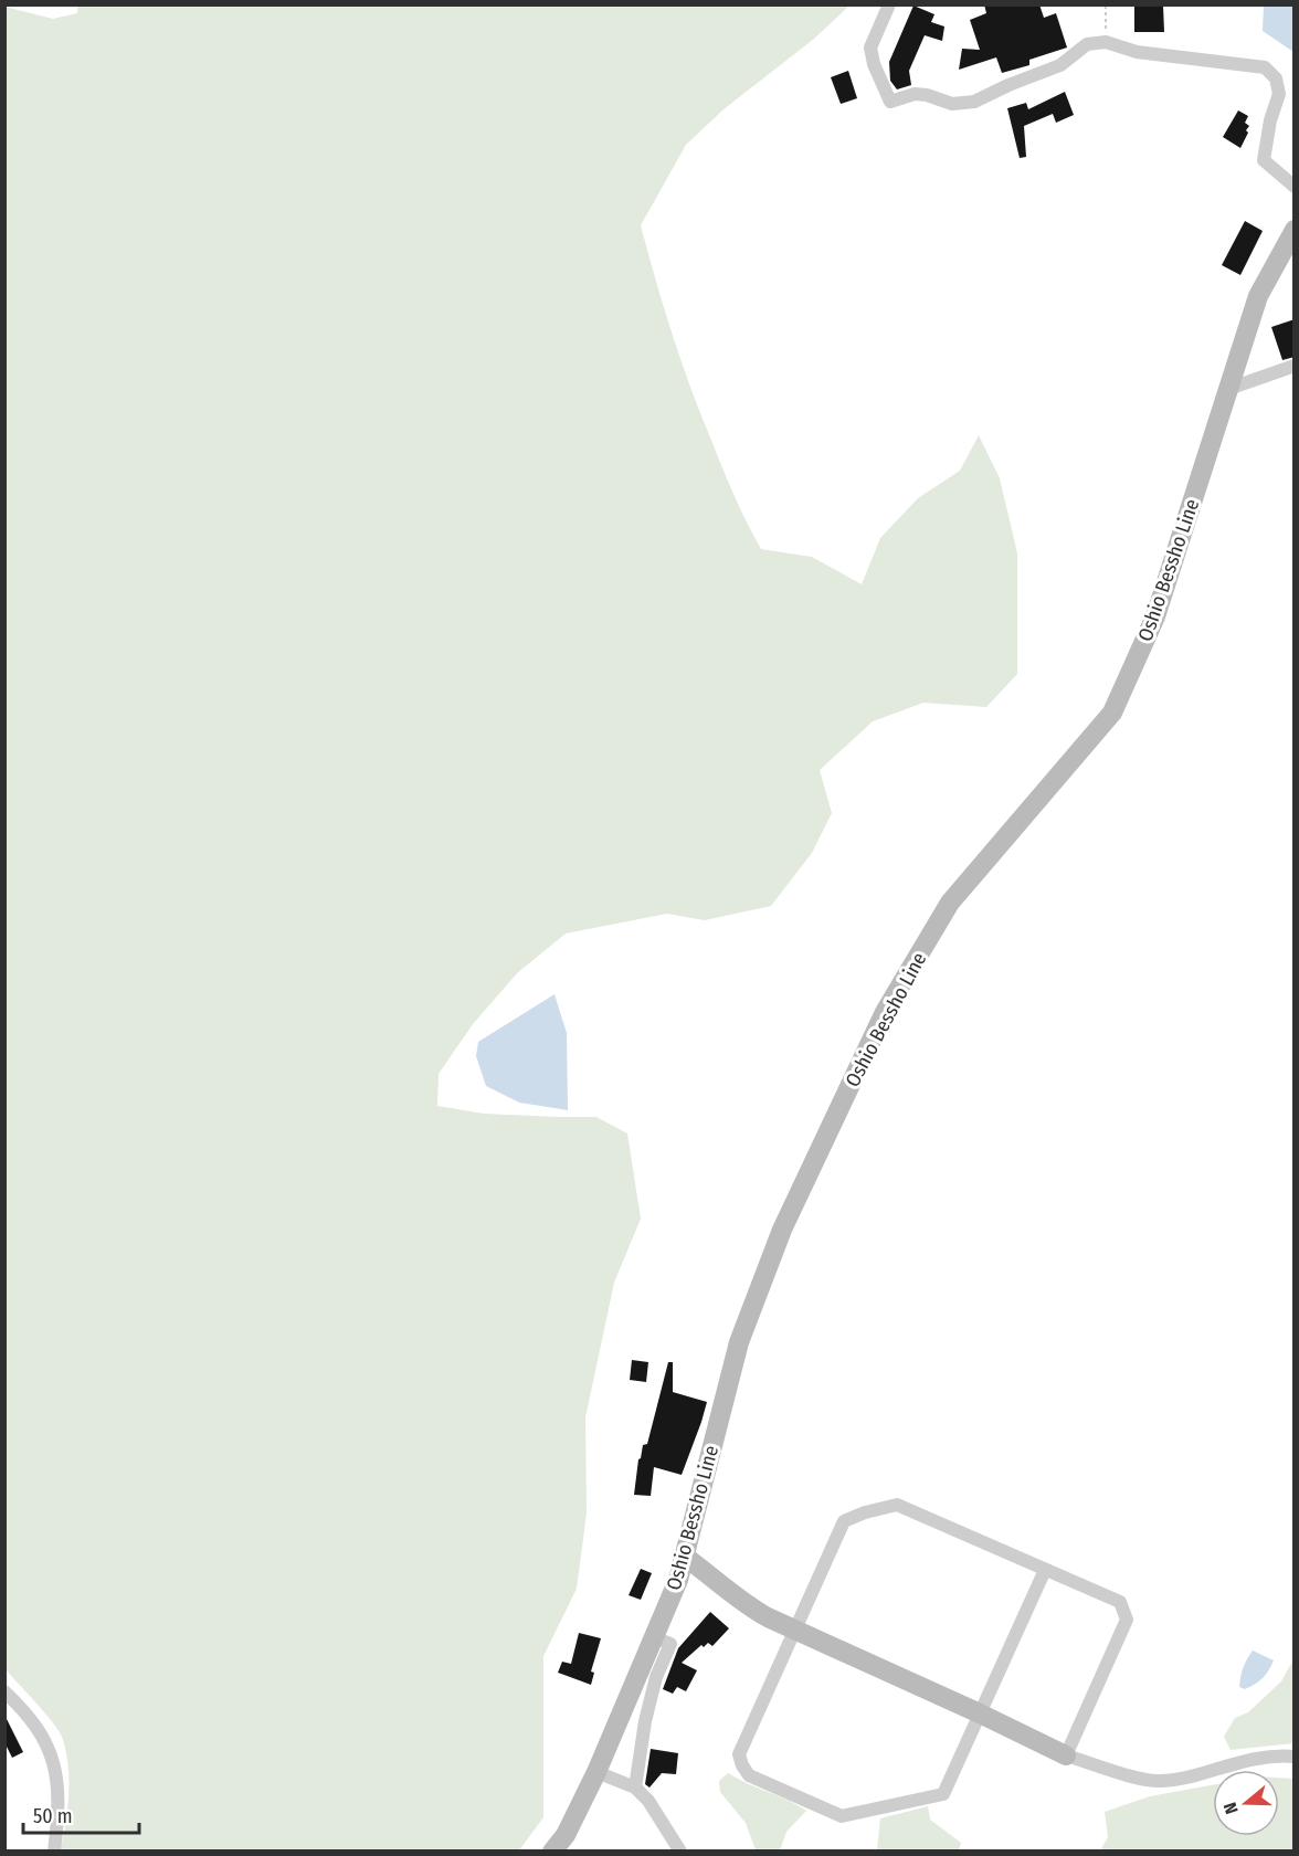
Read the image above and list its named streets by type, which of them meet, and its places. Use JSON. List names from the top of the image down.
{
  "streets": {
    "main road": ["Oshio Bessho Line"]
  },
  "scale_bar": "50 m",
  "north": "left"
}
